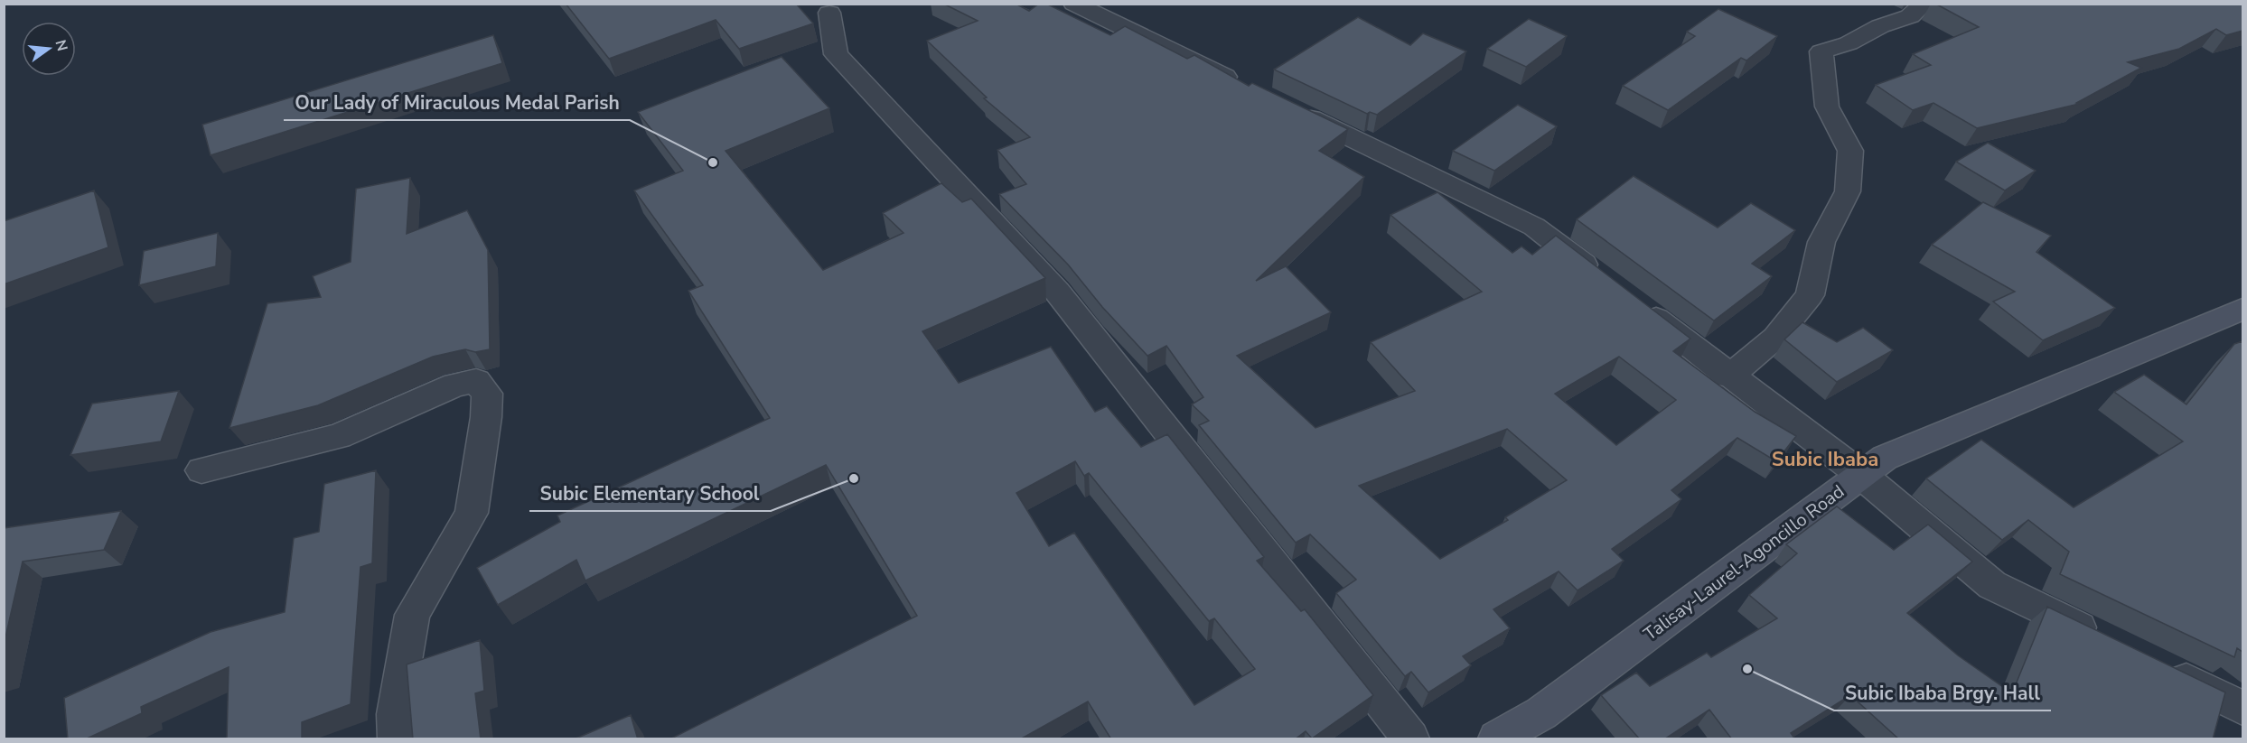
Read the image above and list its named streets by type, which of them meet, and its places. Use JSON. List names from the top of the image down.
{
  "streets": {
    "main road": ["Talisay-Laurel-Agoncillo Road"]
  },
  "districts": ["Subic Ibaba"],
  "places": ["Our Lady of Miraculous Medal Parish", "Subic Elementary School", "Subic Ibaba Brgy. Hall"],
  "north": "right"
}
